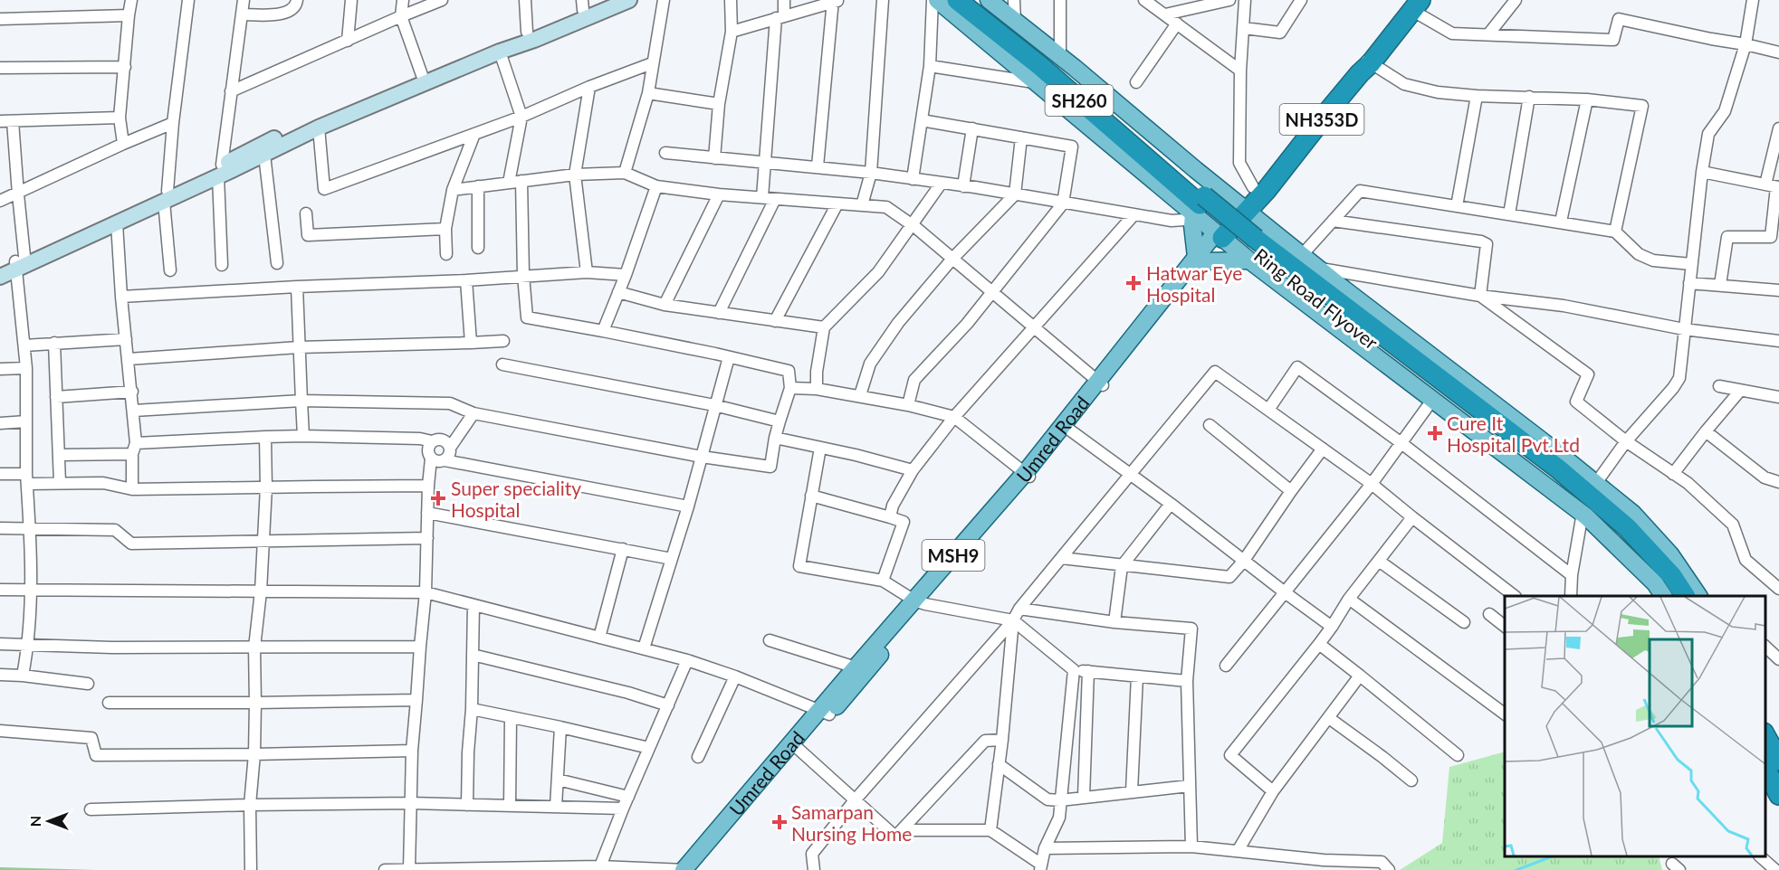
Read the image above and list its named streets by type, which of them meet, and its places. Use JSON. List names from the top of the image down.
{
  "streets": {
    "highway": ["SH260", "NH353D", "Ring Road Flyover"],
    "main road": ["Umred Road", "MSH9"]
  },
  "crossings": [
    ["NH353D", "Umred Road"]
  ],
  "places": {
    "health": [
      "Hatwar Eye Hospital",
      "Cure It Hospital Pvt.Ltd",
      "Super speciality Hospital",
      "Samarpan Nursing Home"
    ]
  },
  "north": "left"
}
